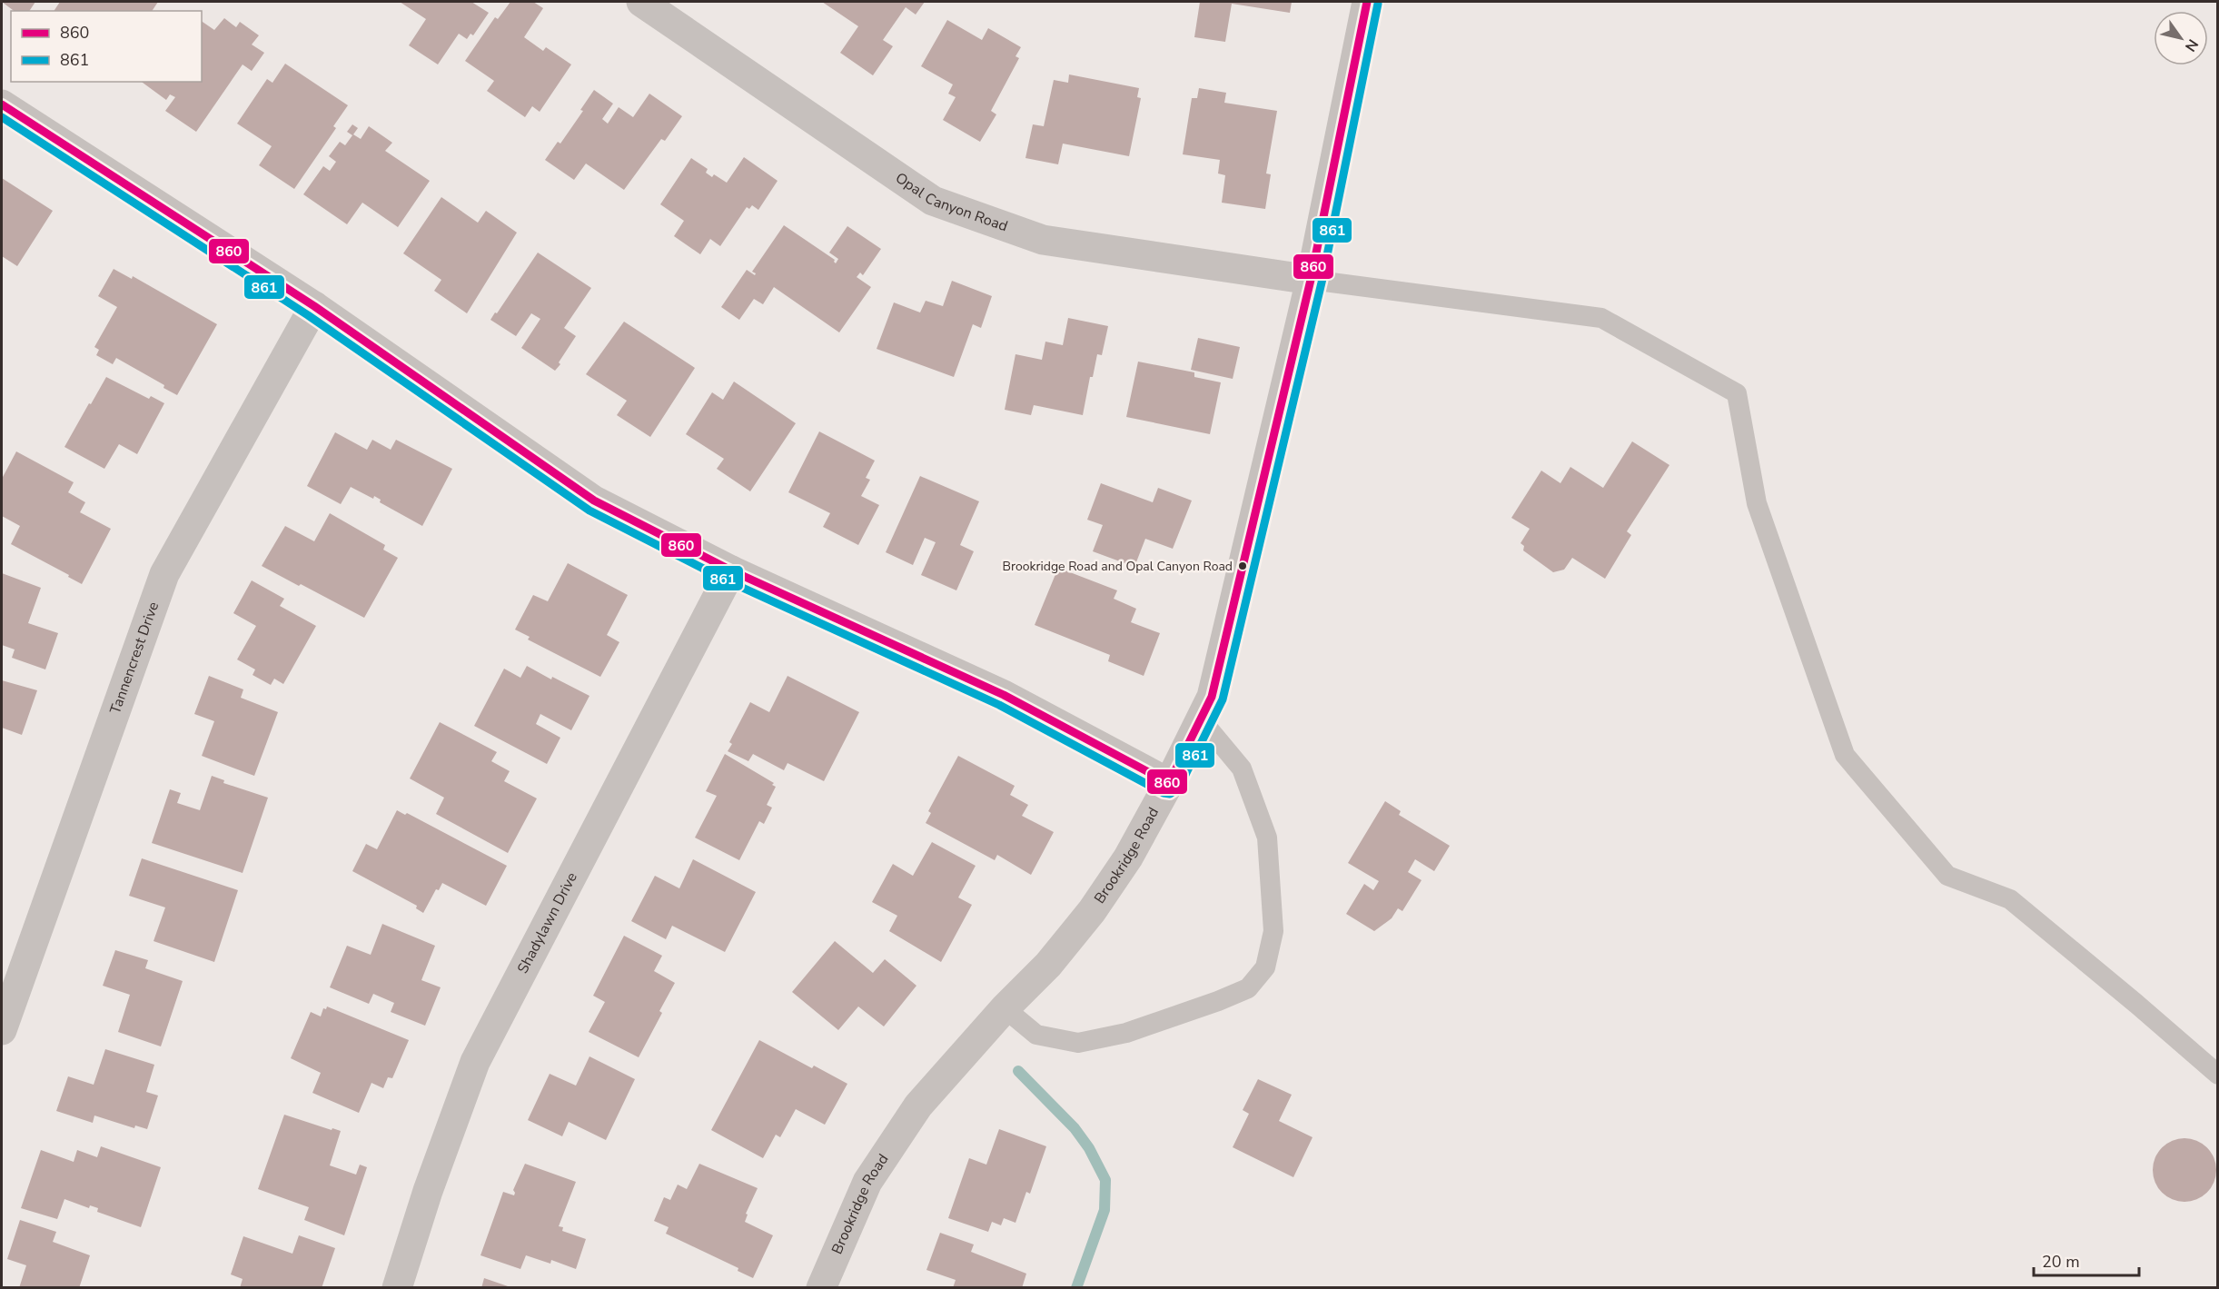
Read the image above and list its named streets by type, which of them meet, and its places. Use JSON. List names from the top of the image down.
{
  "streets": {
    "street": [
      "Opal Canyon Road",
      "Tannencrest Drive",
      "Brookridge Road",
      "Shadylawn Drive"
    ]
  },
  "crossings": [
    ["Opal Canyon Road", "Brookridge Road"]
  ],
  "places": ["Brookridge Road and Opal Canyon Road"],
  "lines": ["transit line 860", "transit line 861"],
  "legend": ["860", "861"],
  "scale_bar": "20 m",
  "north": "bottom right"
}
